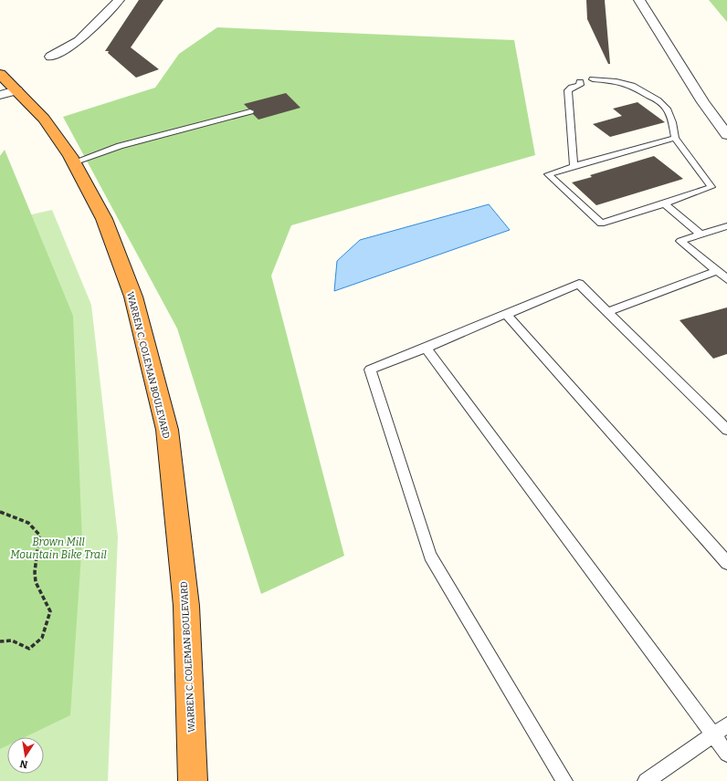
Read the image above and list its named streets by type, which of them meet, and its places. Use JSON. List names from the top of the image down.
{
  "streets": {
    "highway": ["WARREN C. COLEMAN BOULEVARD"]
  },
  "parks": ["Brown Mill Mountain Bike Trail"],
  "north": "bottom"
}
